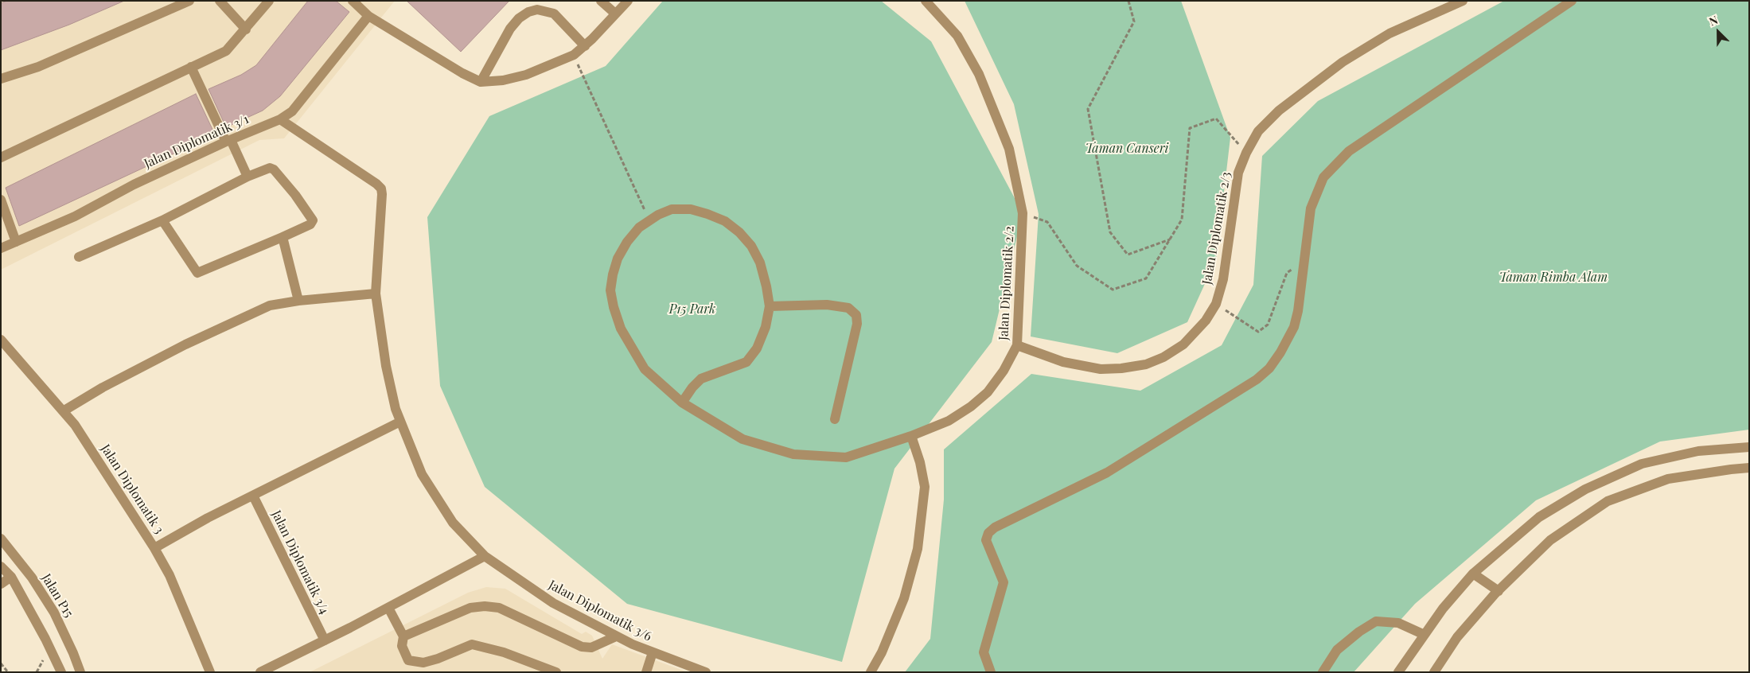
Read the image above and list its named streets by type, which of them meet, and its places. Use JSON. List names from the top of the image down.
{
  "streets": {
    "street": [
      "Jalan Diplomatik 3/1",
      "Jalan Diplomatik 2/3",
      "Jalan Diplomatik 2/2",
      "Jalan Diplomatik 3",
      "Jalan Diplomatik 3/4",
      "Jalan P15",
      "Jalan Diplomatik 3/6"
    ]
  },
  "crossings": [
    ["Jalan Diplomatik 3/1", "Jalan Diplomatik 3/6"],
    ["Jalan Diplomatik 2/3", "Jalan Diplomatik 2/2"]
  ],
  "parks": ["Taman Canseri", "Taman Rimba Alam", "P15 Park"],
  "north": "top left"
}
